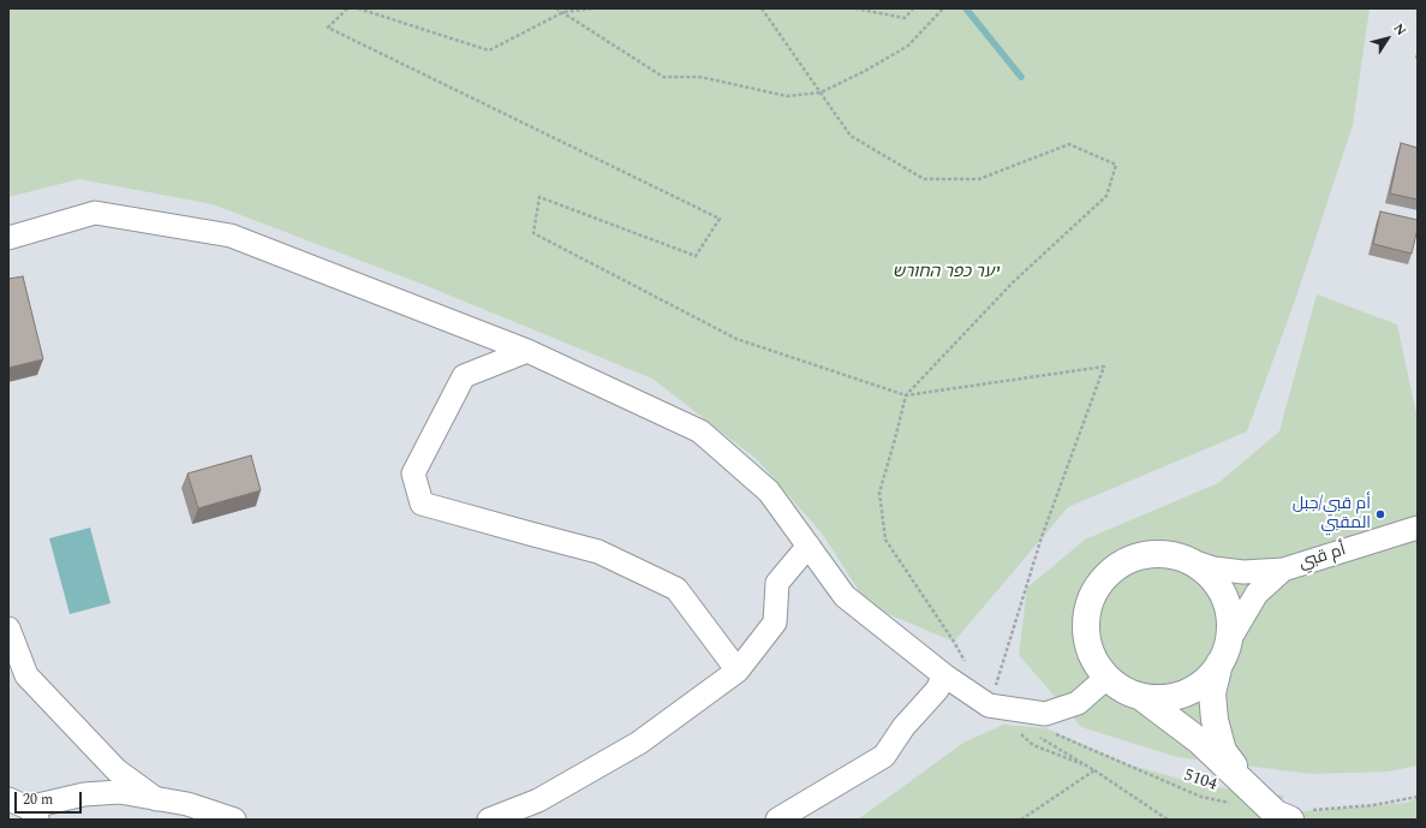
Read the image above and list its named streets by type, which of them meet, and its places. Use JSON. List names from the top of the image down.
{
  "streets": {
    "street": ["أم قبي"],
    "path": ["5104"]
  },
  "crossings": [
    ["أم قبي", "5104"]
  ],
  "parks": ["יער כפר החורש"],
  "places": ["أم قبي/جبل المقبي"],
  "scale_bar": "20 m",
  "north": "top right"
}
